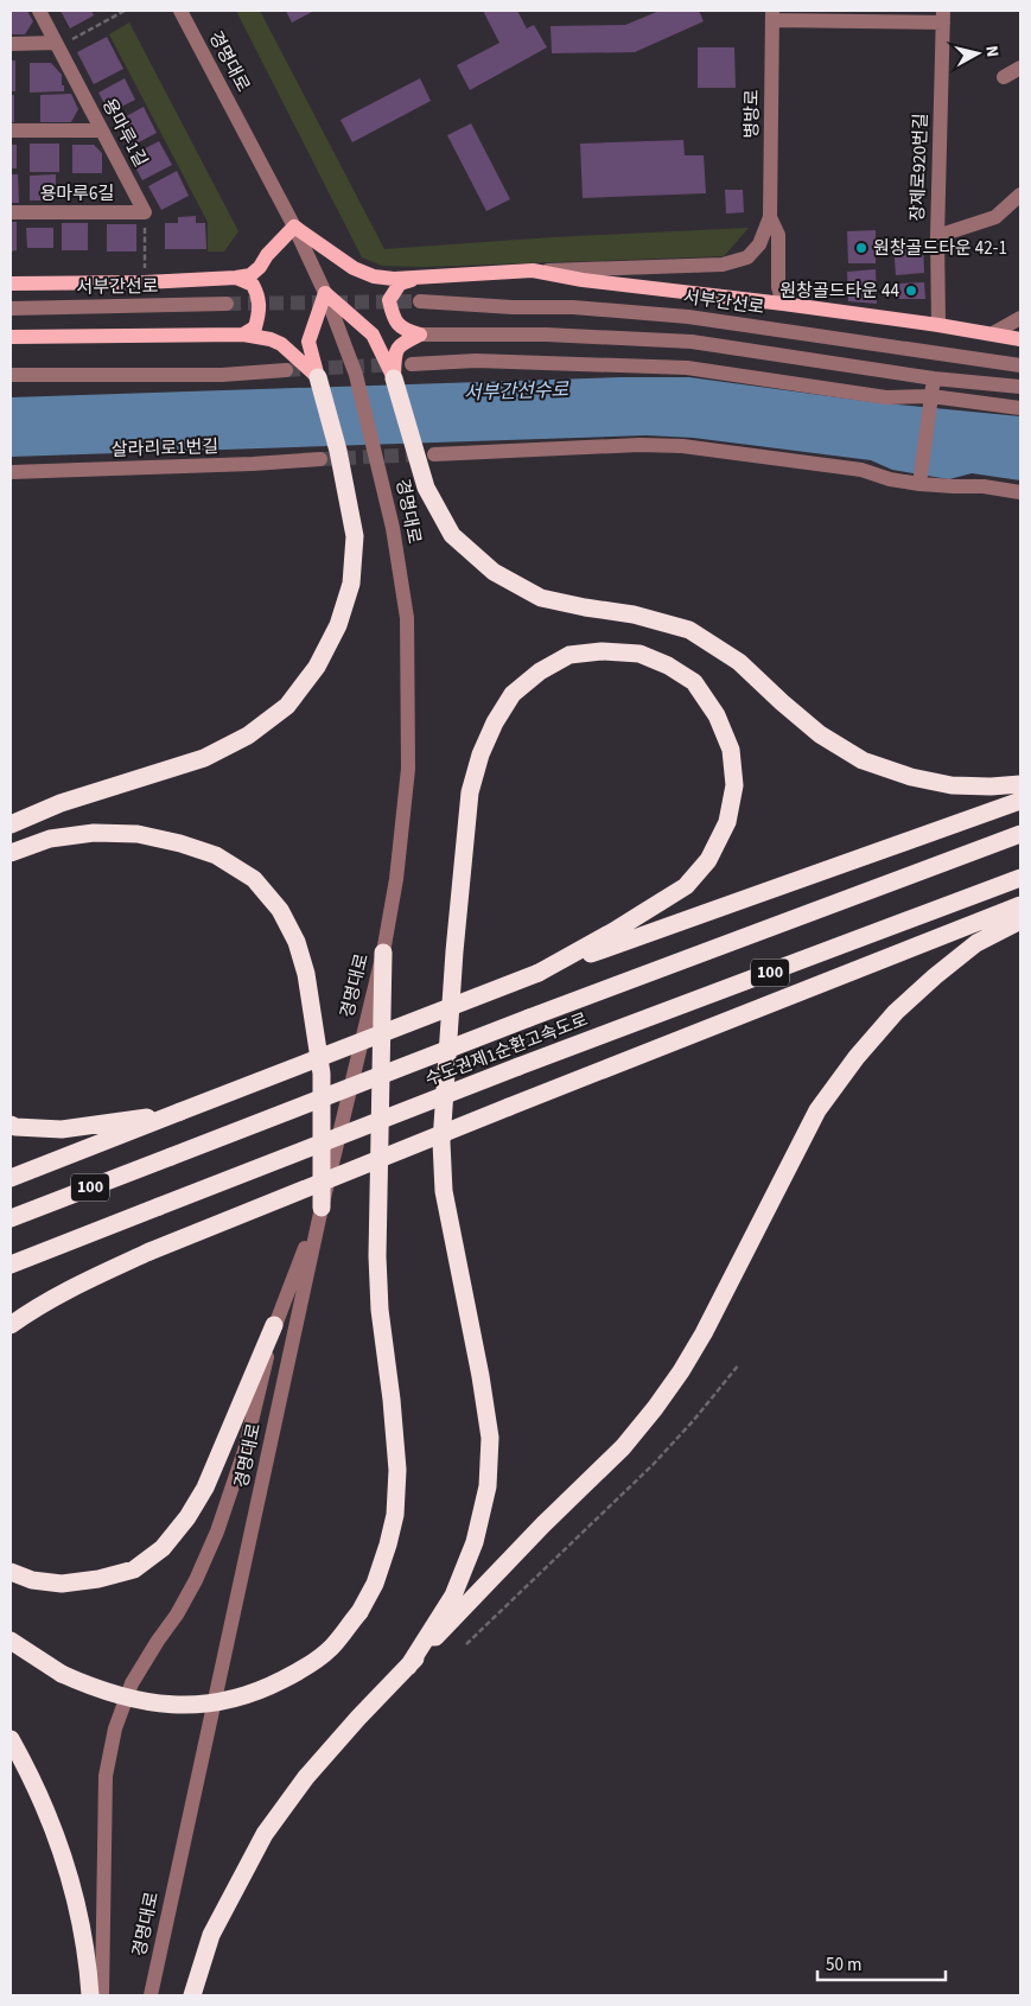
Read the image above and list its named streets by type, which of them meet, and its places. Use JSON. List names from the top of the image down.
{
  "streets": {
    "highway": ["100", "수도권제1순환고속도로"],
    "street": [
      "경명대로",
      "병방로",
      "용마루1길",
      "장제로920번길",
      "용마루6길",
      "서부간선로",
      "살라리로1번길"
    ]
  },
  "crossings": [
    ["용마루1길", "용마루6길"]
  ],
  "water": ["서부간선수로"],
  "places": ["원창골드타운 42-1", "원창골드타운 44"],
  "scale_bar": "50 m",
  "north": "right"
}
